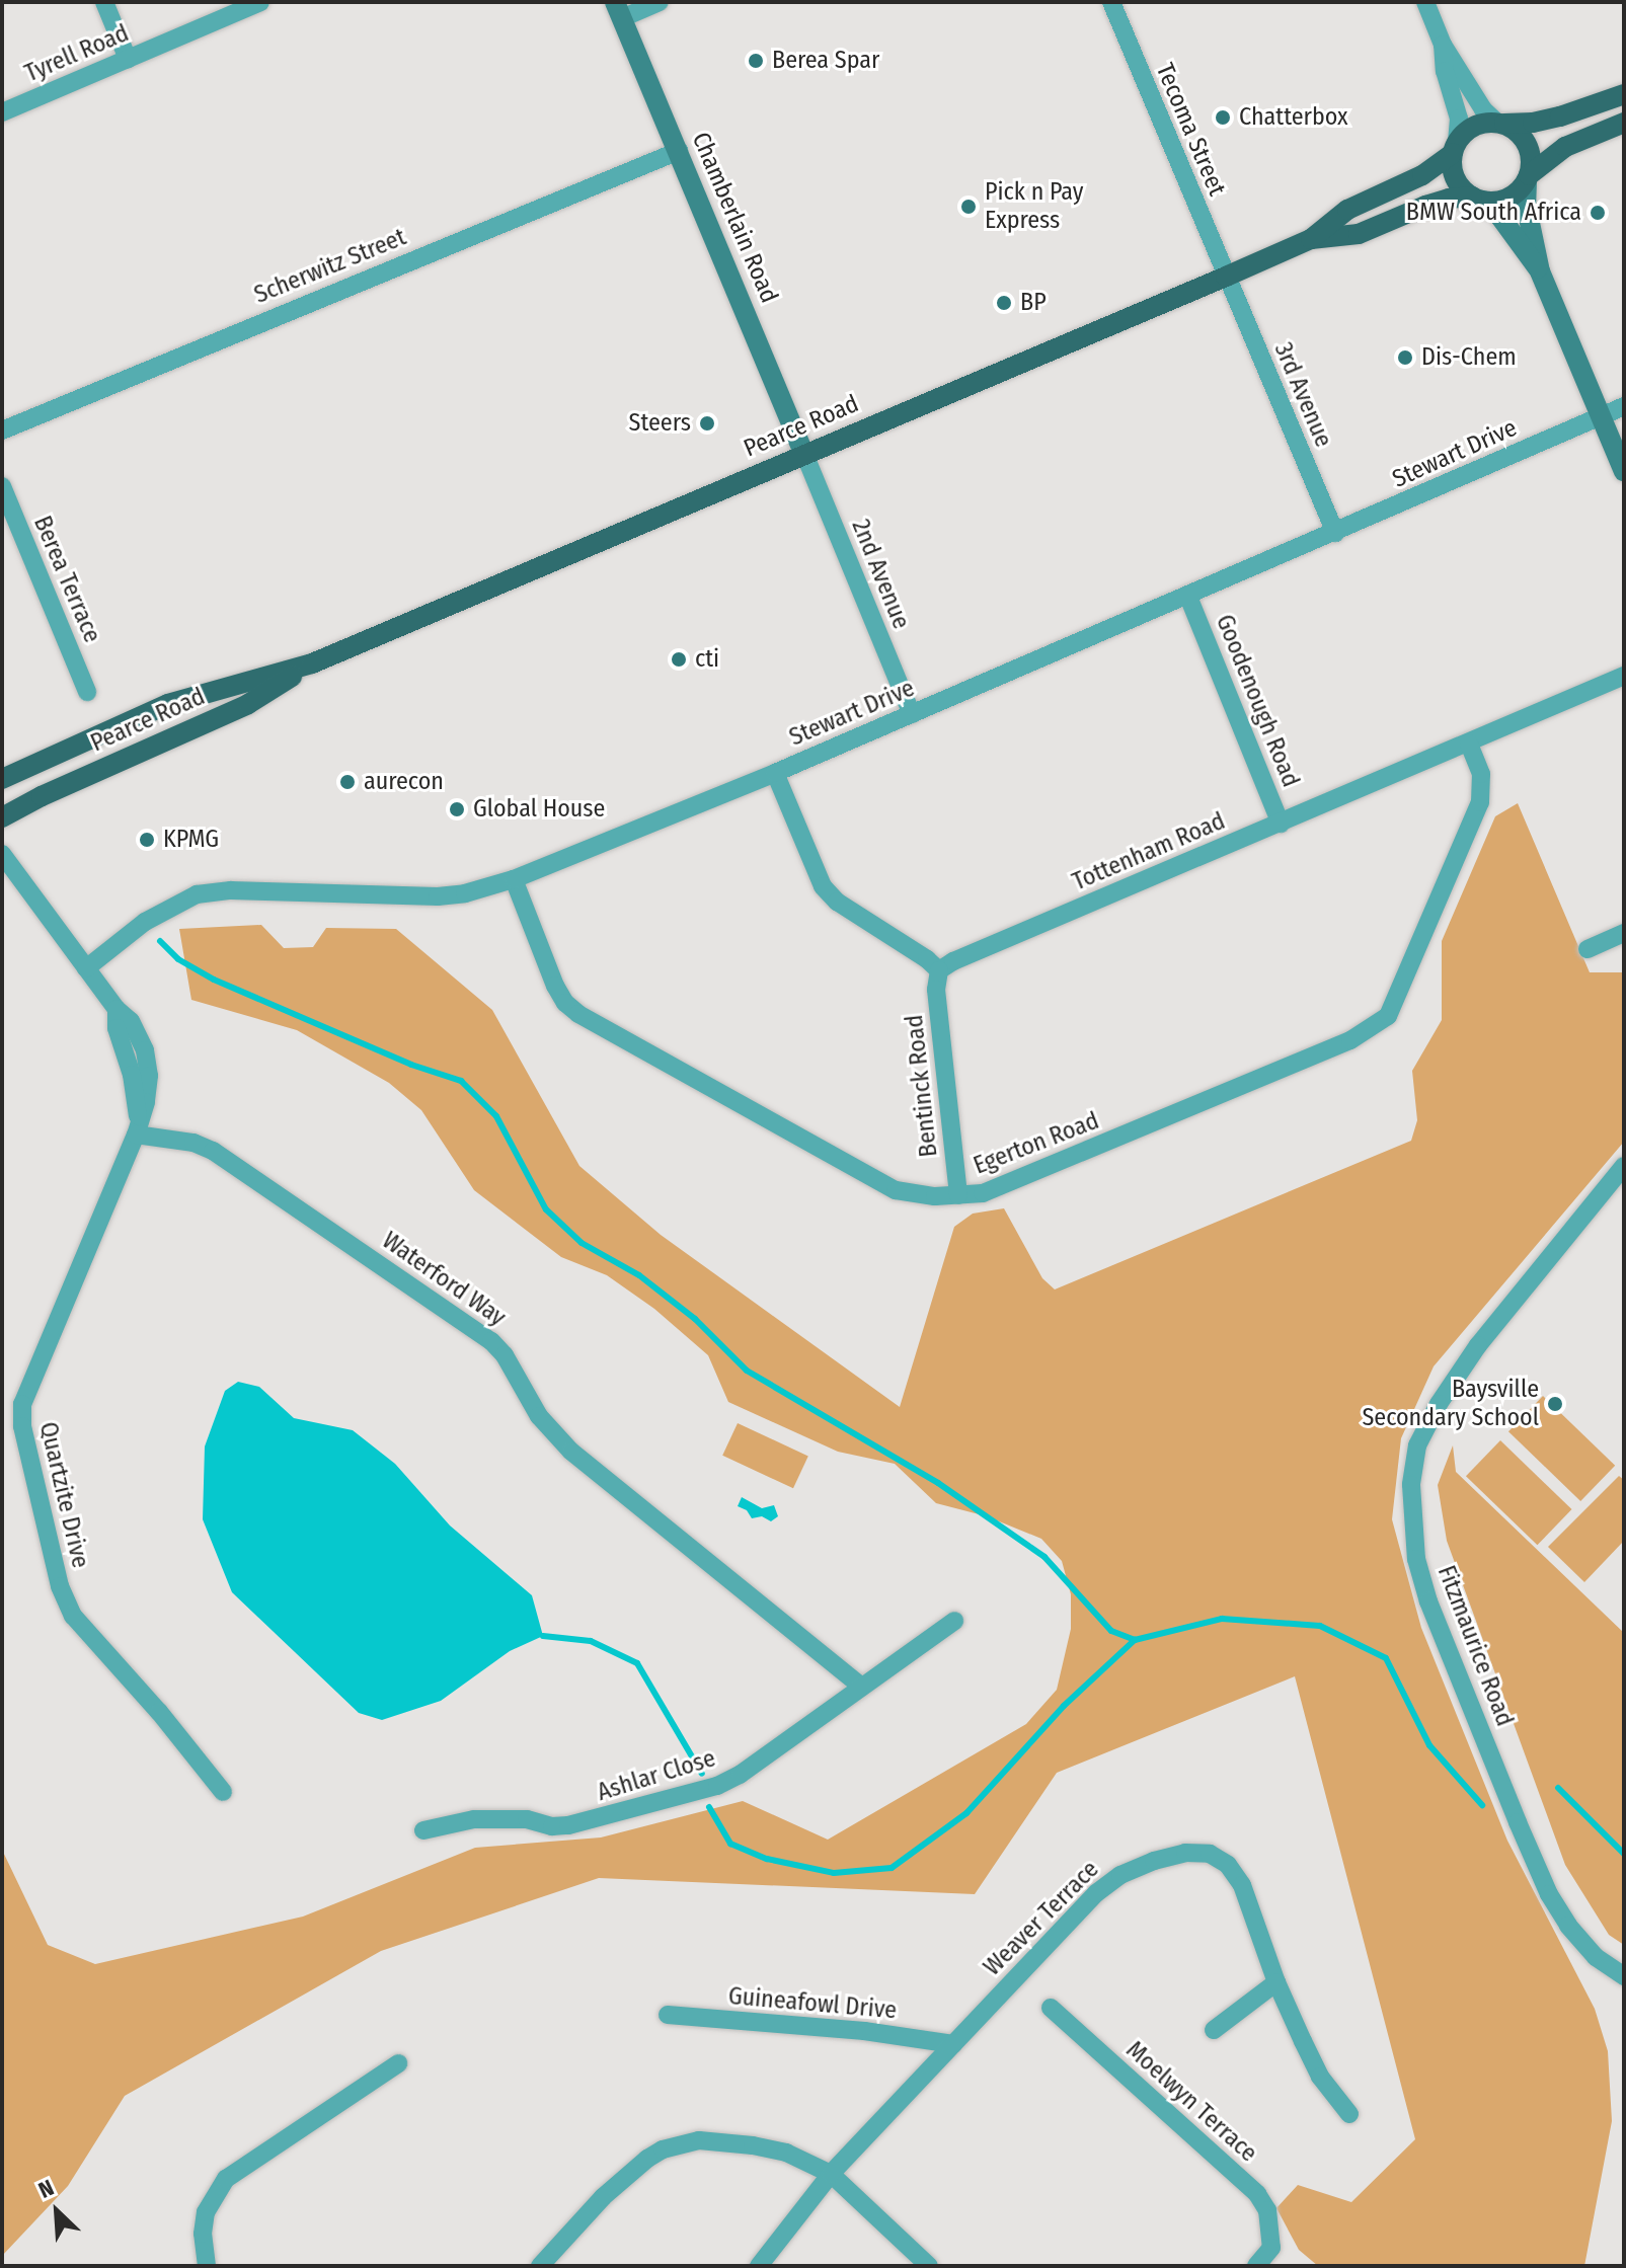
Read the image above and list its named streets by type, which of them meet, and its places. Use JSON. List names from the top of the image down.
{
  "streets": {
    "main road": ["Pearce Road"],
    "street": [
      "Tyrell Road",
      "Tecoma Street",
      "Chamberlain Road",
      "Scherwitz Street",
      "3rd Avenue",
      "Stewart Drive",
      "2nd Avenue",
      "Berea Terrace",
      "Goodenough Road",
      "Tottenham Road",
      "Bentinck Road",
      "Egerton Road",
      "Waterford Way",
      "Quartzite Drive",
      "Fitzmaurice Road",
      "Ashlar Close",
      "Weaver Terrace",
      "Guineafowl Drive",
      "Moelwyn Terrace"
    ]
  },
  "crossings": [
    ["Tecoma Street", "3rd Avenue"],
    ["Tecoma Street", "Pearce Road"],
    ["Chamberlain Road", "Scherwitz Street"],
    ["Chamberlain Road", "Pearce Road"],
    ["Chamberlain Road", "2nd Avenue"],
    ["3rd Avenue", "Pearce Road"],
    ["3rd Avenue", "Stewart Drive"],
    ["Pearce Road", "2nd Avenue"],
    ["Stewart Drive", "2nd Avenue"],
    ["Stewart Drive", "Goodenough Road"],
    ["Stewart Drive", "Egerton Road"],
    ["Stewart Drive", "Quartzite Drive"],
    ["Goodenough Road", "Tottenham Road"],
    ["Tottenham Road", "Bentinck Road"],
    ["Tottenham Road", "Egerton Road"],
    ["Bentinck Road", "Egerton Road"],
    ["Waterford Way", "Quartzite Drive"],
    ["Waterford Way", "Ashlar Close"],
    ["Weaver Terrace", "Guineafowl Drive"]
  ],
  "places": [
    "Berea Spar",
    "Chatterbox",
    "Pick n Pay Express",
    "BMW South Africa",
    "BP",
    "Dis-Chem",
    "Steers",
    "cti",
    "aurecon",
    "Global House",
    "KPMG",
    "Baysville Secondary School"
  ],
  "north": "top left"
}
